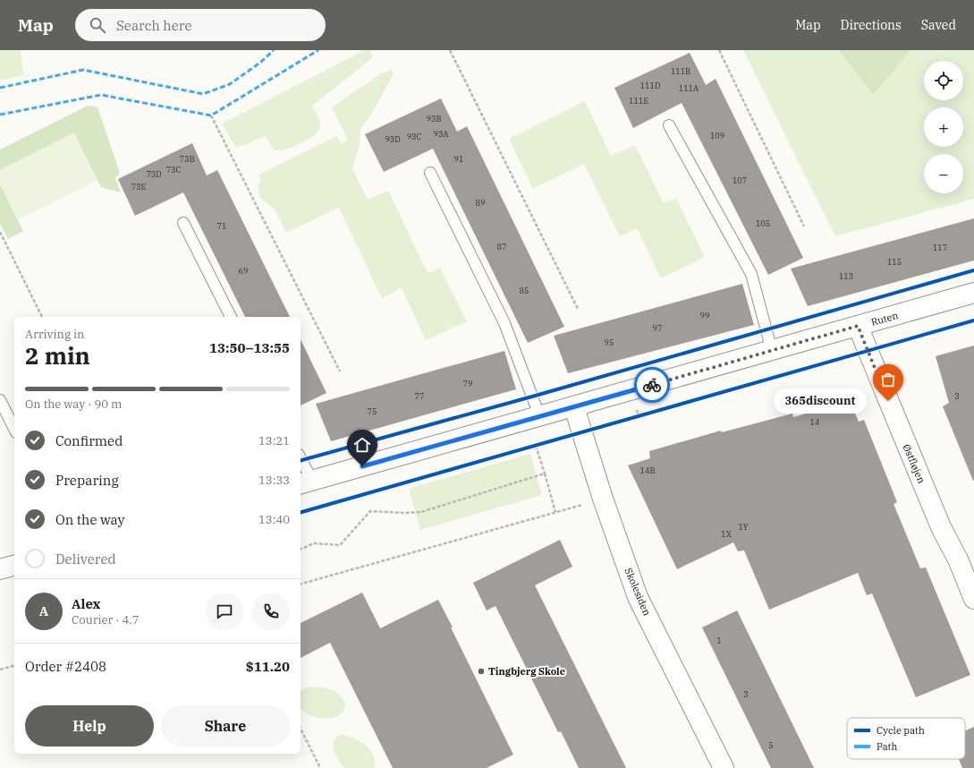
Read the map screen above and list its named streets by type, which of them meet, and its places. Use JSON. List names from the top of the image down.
{
  "streets": {
    "street": ["Ruten", "Østfløjen", "Skolesiden"]
  },
  "crossings": [
    ["Ruten", "Østfløjen"],
    ["Ruten", "Skolesiden"]
  ],
  "places": ["365discount", "Tingbjerg Skole"],
  "house_numbers": [
    "111B",
    "111D",
    "111A",
    "111E",
    "93B",
    "93A",
    "109",
    "93C",
    "93D",
    "73B",
    "91",
    "73C",
    "73D",
    "107",
    "73E",
    "89",
    "105",
    "71",
    "87",
    "117",
    "115",
    "69",
    "113",
    "85",
    "99",
    "97",
    "95",
    "79",
    "77",
    "3",
    "75",
    "14",
    "14B",
    "1Y",
    "1X",
    "1",
    "3",
    "5"
  ],
  "legend": ["Cycle path", "Path"],
  "page": {
    "header": "Map",
    "search": "Search here",
    "nav": ["Map", "Directions", "Saved"],
    "map_buttons": ["+", "−"],
    "heading": ["2 min", "Arriving in", "13:50–13:55"],
    "panel": [
      "Alex",
      "Courier · 4.7",
      "Order #2408",
      "$11.20"
    ],
    "bar": "On the way · 90 m",
    "bubble": "365discount",
    "list": [
      ["Confirmed", "13:21"],
      ["Preparing", "13:33"],
      ["On the way", "13:40"],
      "Delivered"
    ],
    "round": "A",
    "buttons": ["Help", "Share"]
  }
}
